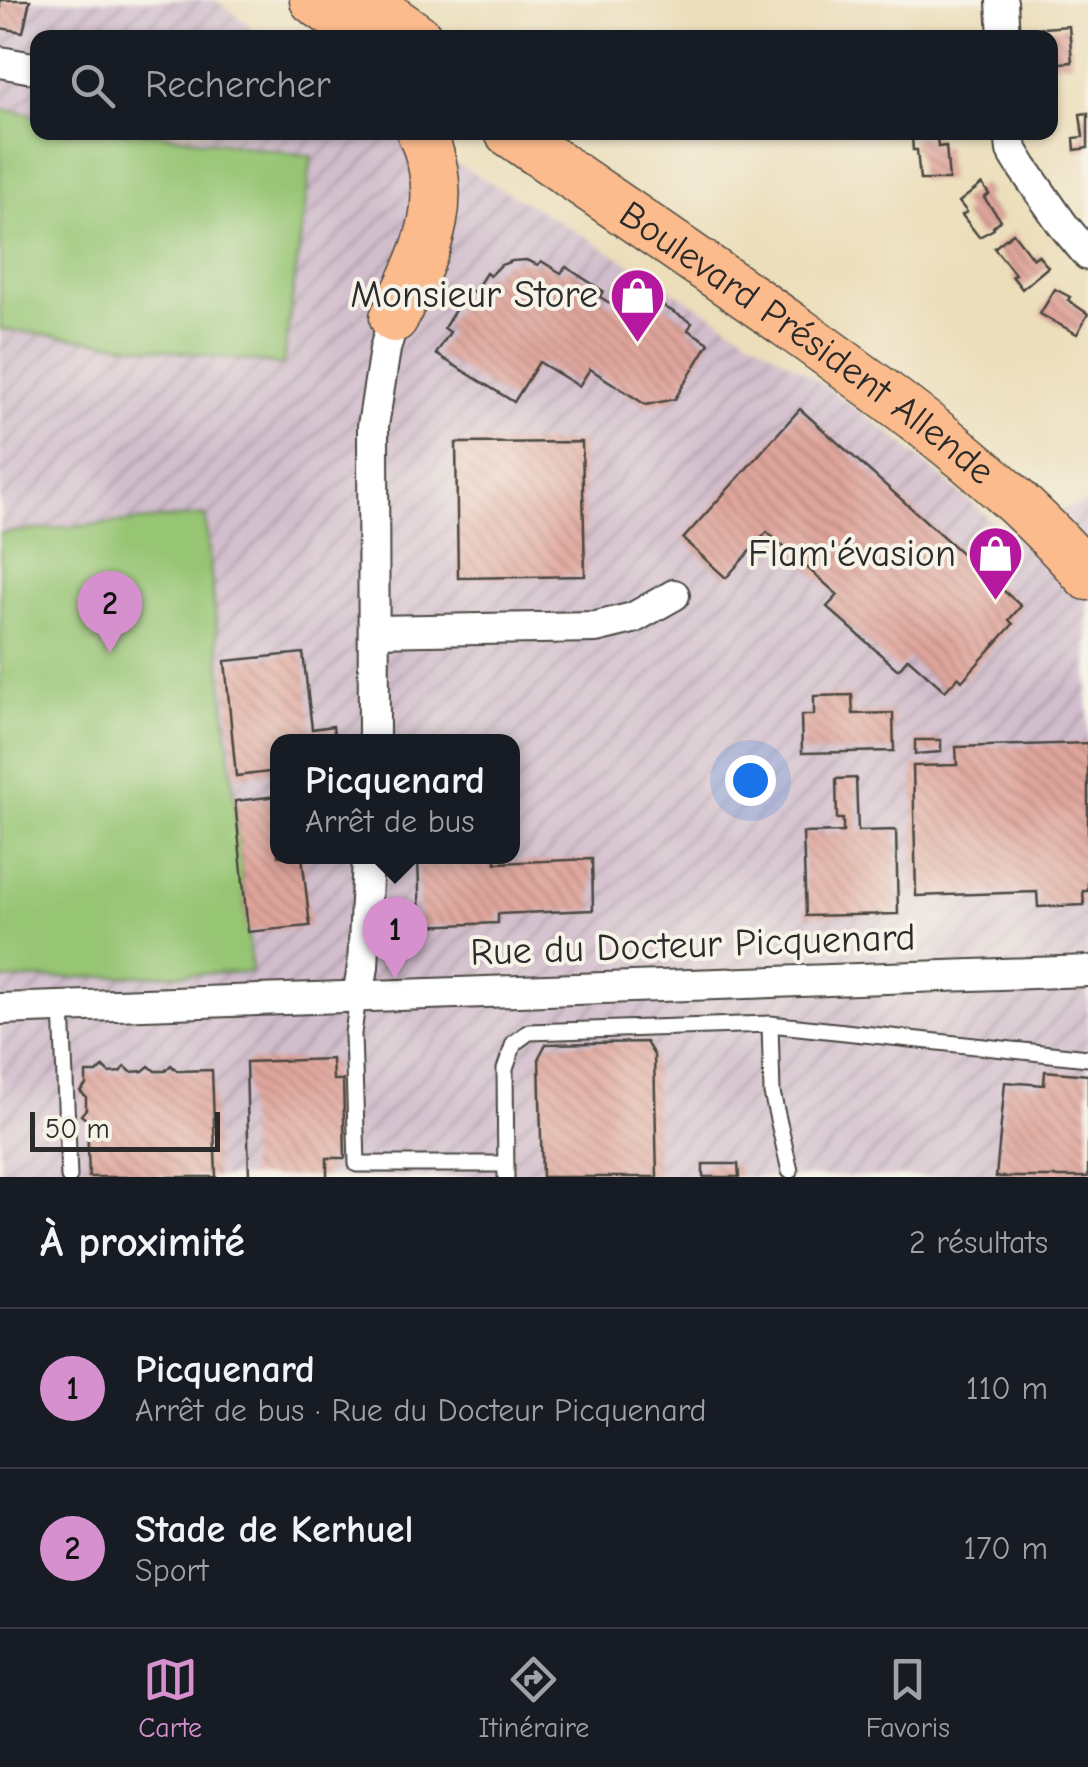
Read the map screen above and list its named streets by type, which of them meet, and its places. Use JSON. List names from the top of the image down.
{
  "streets": {
    "main road": ["Boulevard Président Allende"],
    "street": ["Rue du Docteur Picquenard"]
  },
  "places": {
    "shop": ["Monsieur Store", "Flam'évasion"]
  },
  "scale_bar": "50 m",
  "page": {
    "search": "Rechercher",
    "pins": ["2", "1"],
    "popup": ["Picquenard", "Arrêt de bus"],
    "scale": "50 m",
    "heading": ["À proximité", "2 résultats"],
    "list": [
      {
        "mark": "1",
        "name": "Picquenard",
        "note": "Arrêt de bus · Rue du Docteur Picquenard",
        "value": "110 m"
      },
      {
        "mark": "2",
        "name": "Stade de Kerhuel",
        "note": "Sport",
        "value": "170 m"
      }
    ],
    "nav": ["Carte", "Itinéraire", "Favoris"]
  }
}
